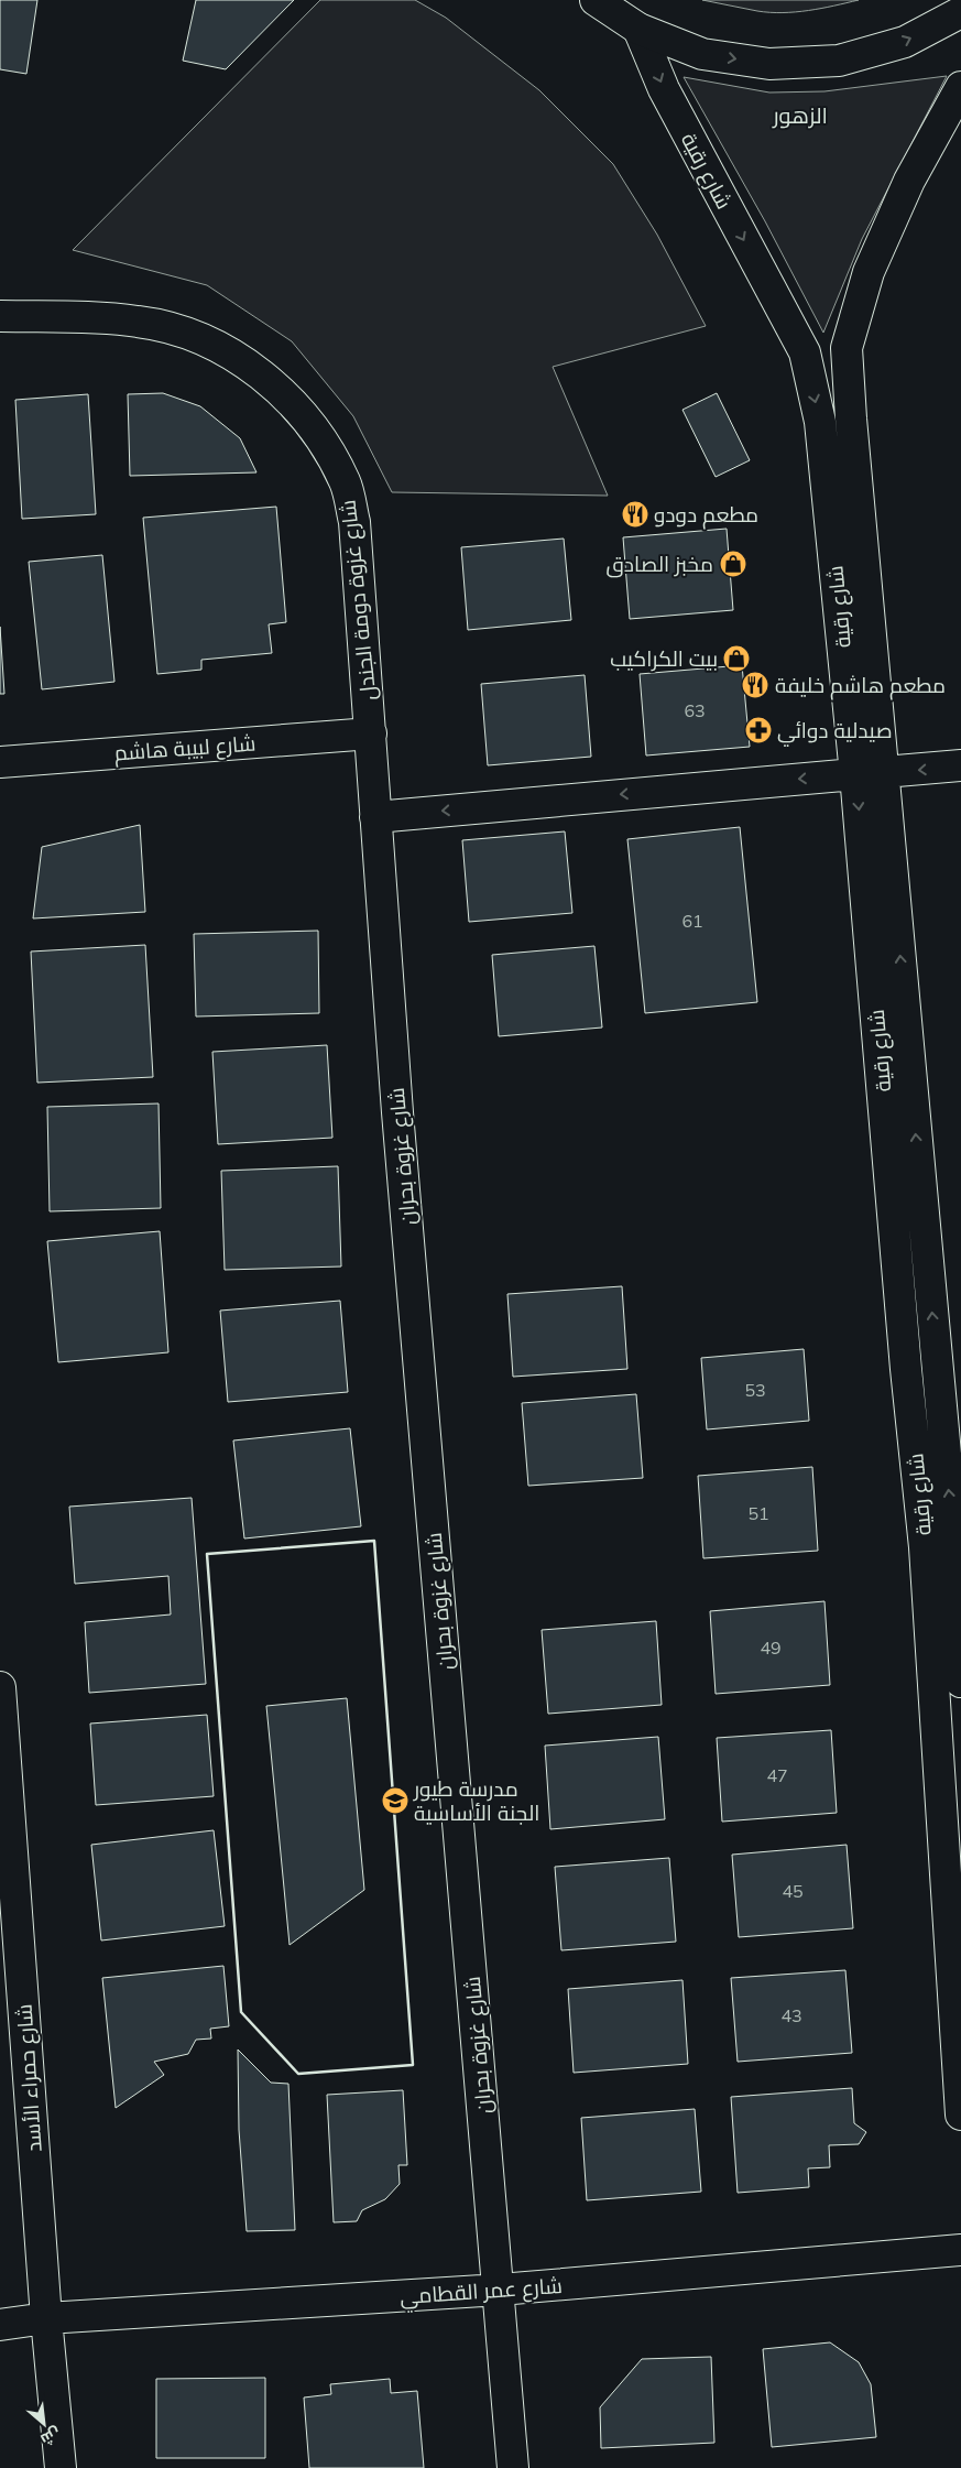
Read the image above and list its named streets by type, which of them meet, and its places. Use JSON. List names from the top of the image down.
{
  "streets": {
    "street": [
      "شارع رقية",
      "شارع غزوة دومة الجندل",
      "شارع لبيبة هاشم",
      "شارع غزوة بحران",
      "شارع حمراء الأسد",
      "شارع عمر القطامي"
    ]
  },
  "crossings": [
    ["شارع غزوة دومة الجندل", "شارع لبيبة هاشم"],
    ["شارع غزوة دومة الجندل", "شارع غزوة بحران"],
    ["شارع لبيبة هاشم", "شارع غزوة بحران"],
    ["شارع غزوة بحران", "شارع عمر القطامي"],
    ["شارع حمراء الأسد", "شارع عمر القطامي"]
  ],
  "districts": ["الزهور"],
  "places": {
    "restaurant": ["مطعم دودو", "مطعم هاشم خليفة"],
    "shop": ["مخبز الصادق", "بيت الكراكيب"],
    "pharmacy": ["صيدلية دوائي"],
    "school or university": ["مدرسة طيور الجنة الأساسية"]
  },
  "house_numbers": [
    "63",
    "61",
    "53",
    "51",
    "49",
    "47",
    "45",
    "43"
  ],
  "north": "bottom right"
}
